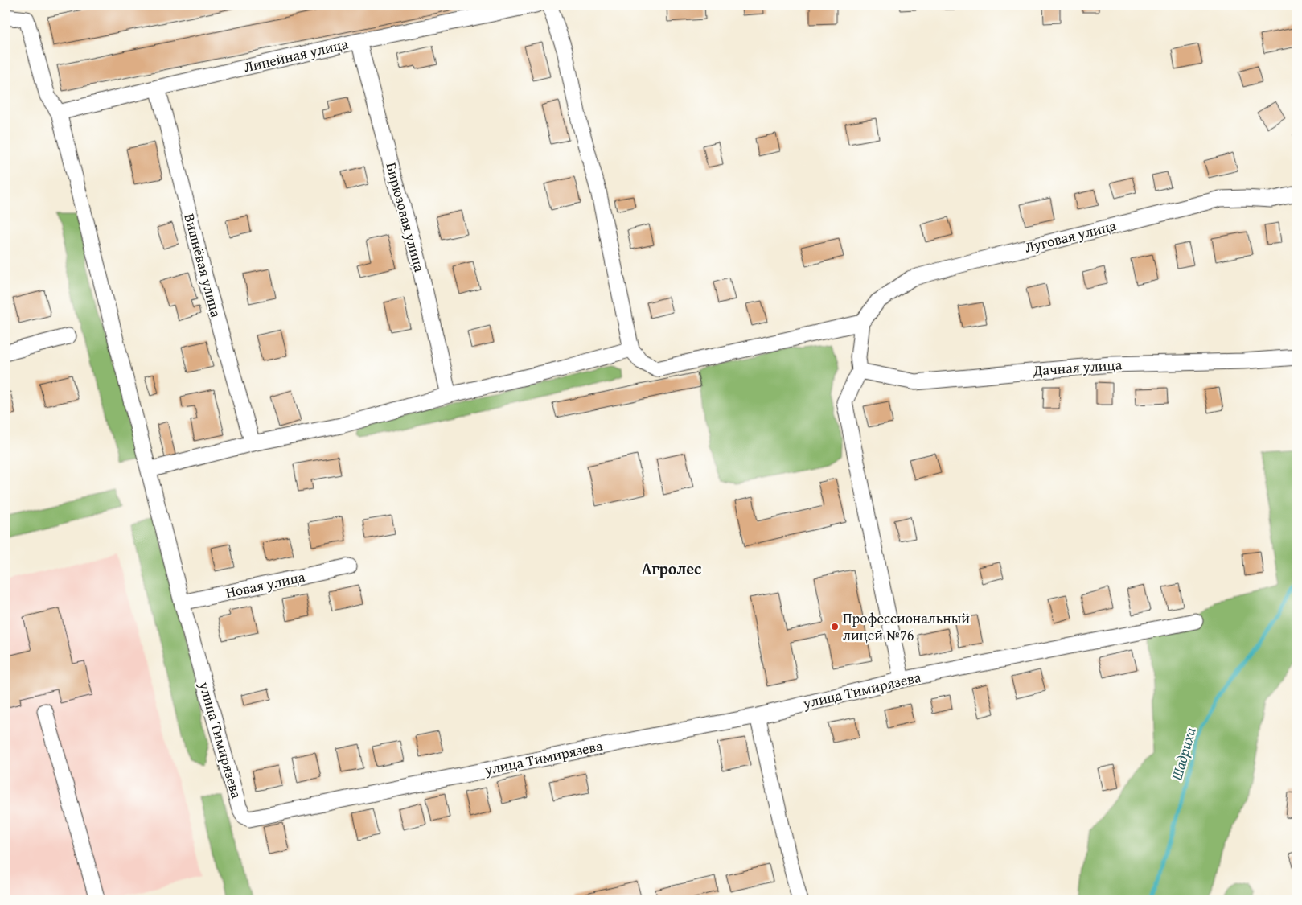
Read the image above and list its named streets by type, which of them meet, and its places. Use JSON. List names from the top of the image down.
{
  "streets": {
    "street": [
      "Линейная улица",
      "Бирюзовая улица",
      "Луговая улица",
      "Вишнёвая улица",
      "Дачная улица",
      "Новая улица",
      "улица Тимирязева"
    ]
  },
  "crossings": [
    ["Линейная улица", "Бирюзовая улица"],
    ["Линейная улица", "Вишнёвая улица"],
    ["Линейная улица", "улица Тимирязева"],
    ["Новая улица", "улица Тимирязева"]
  ],
  "districts": ["Агролес"],
  "water": ["Шадриха"],
  "places": ["Профессиональный лицей №76"]
}
